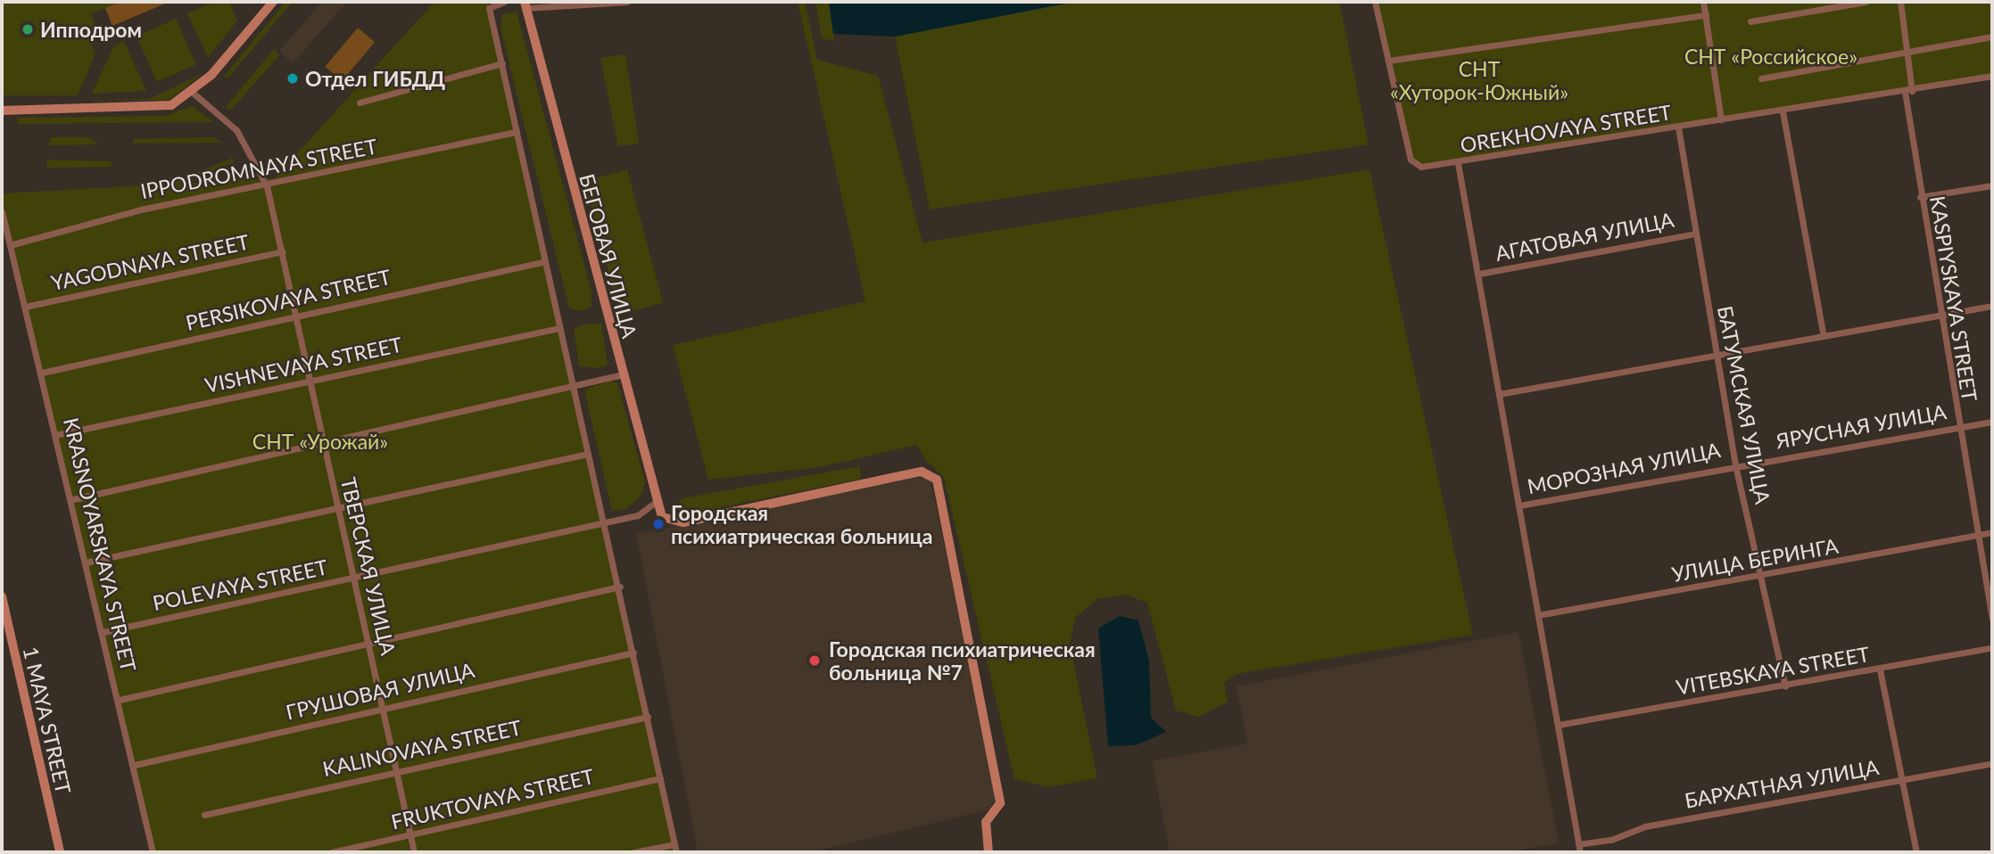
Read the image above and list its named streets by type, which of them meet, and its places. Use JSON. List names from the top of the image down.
{
  "streets": {
    "street": [
      "OREKHOVAYA STREET",
      "IPPODROMNAYA STREET",
      "АГАТОВАЯ УЛИЦА",
      "БЕГОВАЯ УЛИЦА",
      "YAGODNAYA STREET",
      "KASPIYSKAYA STREET",
      "PERSIKOVAYA STREET",
      "VISHNEVAYA STREET",
      "БАТУМСКАЯ УЛИЦА",
      "ЯРУСНАЯ УЛИЦА",
      "МОРОЗНАЯ УЛИЦА",
      "KRASNOYARSKAYA STREET",
      "УЛИЦА БЕРИНГА",
      "ТВЕРСКАЯ УЛИЦА",
      "POLEVAYA STREET",
      "VITEBSKAYA STREET",
      "ГРУШОВАЯ УЛИЦА",
      "1 MAYA STREET",
      "KALINOVAYA STREET",
      "БАРХАТНАЯ УЛИЦА",
      "FRUKTOVAYA STREET"
    ]
  },
  "crossings": [
    ["OREKHOVAYA STREET", "KASPIYSKAYA STREET"],
    ["OREKHOVAYA STREET", "БАТУМСКАЯ УЛИЦА"],
    ["IPPODROMNAYA STREET", "KRASNOYARSKAYA STREET"],
    ["IPPODROMNAYA STREET", "ТВЕРСКАЯ УЛИЦА"],
    ["АГАТОВАЯ УЛИЦА", "БАТУМСКАЯ УЛИЦА"],
    ["БЕГОВАЯ УЛИЦА", "POLEVAYA STREET"],
    ["YAGODNAYA STREET", "KRASNOYARSKAYA STREET"],
    ["YAGODNAYA STREET", "ТВЕРСКАЯ УЛИЦА"],
    ["KASPIYSKAYA STREET", "ЯРУСНАЯ УЛИЦА"],
    ["KASPIYSKAYA STREET", "УЛИЦА БЕРИНГА"],
    ["PERSIKOVAYA STREET", "KRASNOYARSKAYA STREET"],
    ["PERSIKOVAYA STREET", "ТВЕРСКАЯ УЛИЦА"],
    ["VISHNEVAYA STREET", "KRASNOYARSKAYA STREET"],
    ["VISHNEVAYA STREET", "ТВЕРСКАЯ УЛИЦА"],
    ["БАТУМСКАЯ УЛИЦА", "ЯРУСНАЯ УЛИЦА"],
    ["БАТУМСКАЯ УЛИЦА", "МОРОЗНАЯ УЛИЦА"],
    ["БАТУМСКАЯ УЛИЦА", "УЛИЦА БЕРИНГА"],
    ["БАТУМСКАЯ УЛИЦА", "VITEBSKAYA STREET"],
    ["ЯРУСНАЯ УЛИЦА", "МОРОЗНАЯ УЛИЦА"],
    ["KRASNOYARSKAYA STREET", "POLEVAYA STREET"],
    ["KRASNOYARSKAYA STREET", "ГРУШОВАЯ УЛИЦА"],
    ["ТВЕРСКАЯ УЛИЦА", "POLEVAYA STREET"],
    ["ТВЕРСКАЯ УЛИЦА", "ГРУШОВАЯ УЛИЦА"],
    ["ТВЕРСКАЯ УЛИЦА", "KALINOVAYA STREET"],
    ["ТВЕРСКАЯ УЛИЦА", "FRUKTOVAYA STREET"]
  ],
  "parks": ["СНТ «Российское»", "СНТ «Хуторок-Южный»", "СНТ «Урожай»"],
  "places": [
    "Ипподром",
    "Отдел ГИБДД",
    "Городская психиатрическая больница",
    "Городская психиатрическая больница №7"
  ]
}
